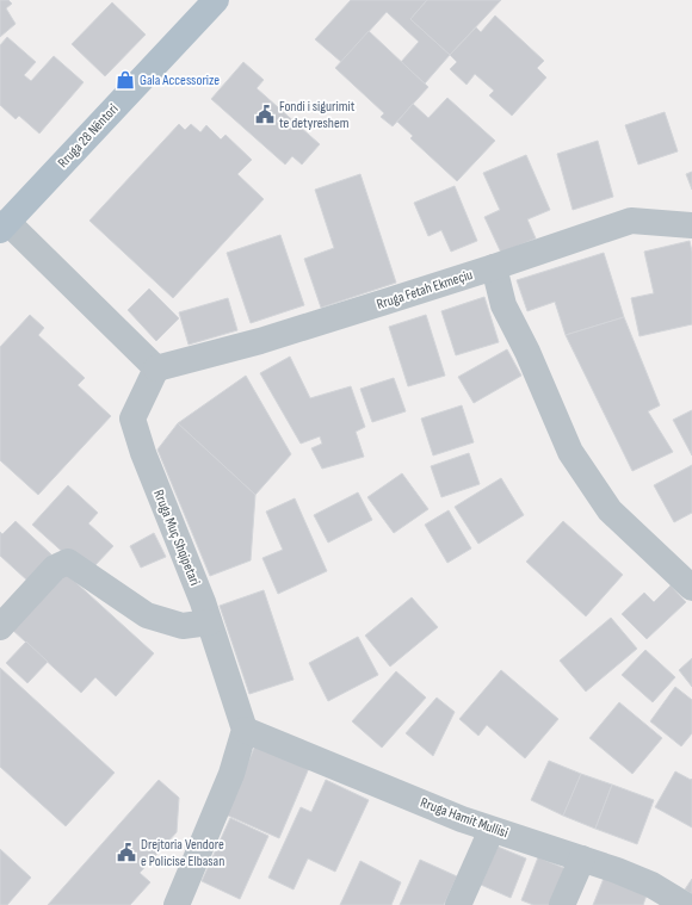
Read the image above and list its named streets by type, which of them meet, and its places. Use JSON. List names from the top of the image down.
{
  "streets": {
    "main road": ["Rruga 28 Nëntori"],
    "street": ["Rruga Fetah Ekmeçiu", "Rruga Muç Shqipetari", "Rruga Hamit Mullisi"]
  },
  "crossings": [
    ["Rruga Fetah Ekmeçiu", "Rruga Muç Shqipetari"],
    ["Rruga Muç Shqipetari", "Rruga Hamit Mullisi"]
  ],
  "places": {
    "shop": ["Gala Accessorize"],
    "public building": ["Fondi i sigurimit te detyreshem", "Drejtoria Vendore e Policise Elbasan"]
  }
}
